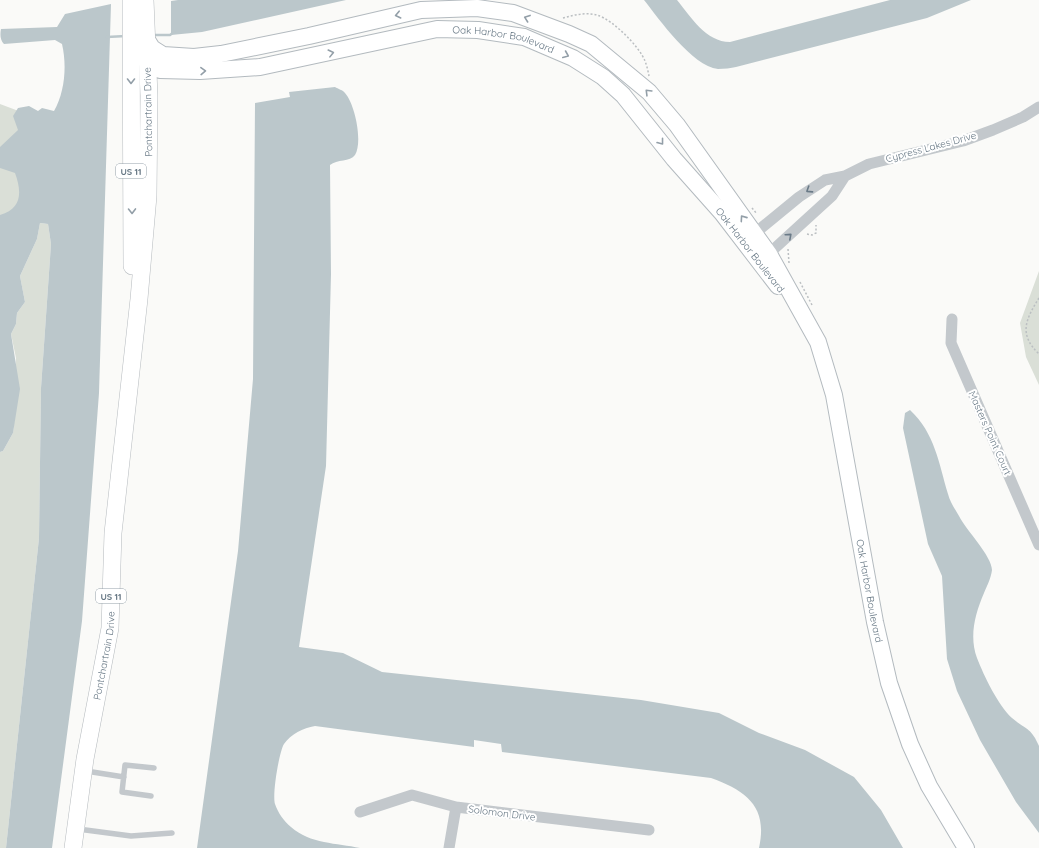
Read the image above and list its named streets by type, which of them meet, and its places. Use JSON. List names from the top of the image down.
{
  "streets": {
    "main road": ["Pontchartrain Drive", "US 11"],
    "street": [
      "Oak Harbor Boulevard",
      "Cypress Lakes Drive",
      "Masters Point Court",
      "Solomon Drive"
    ]
  },
  "crossings": [
    ["Oak Harbor Boulevard", "Pontchartrain Drive"],
    ["Oak Harbor Boulevard", "Cypress Lakes Drive"]
  ]
}
